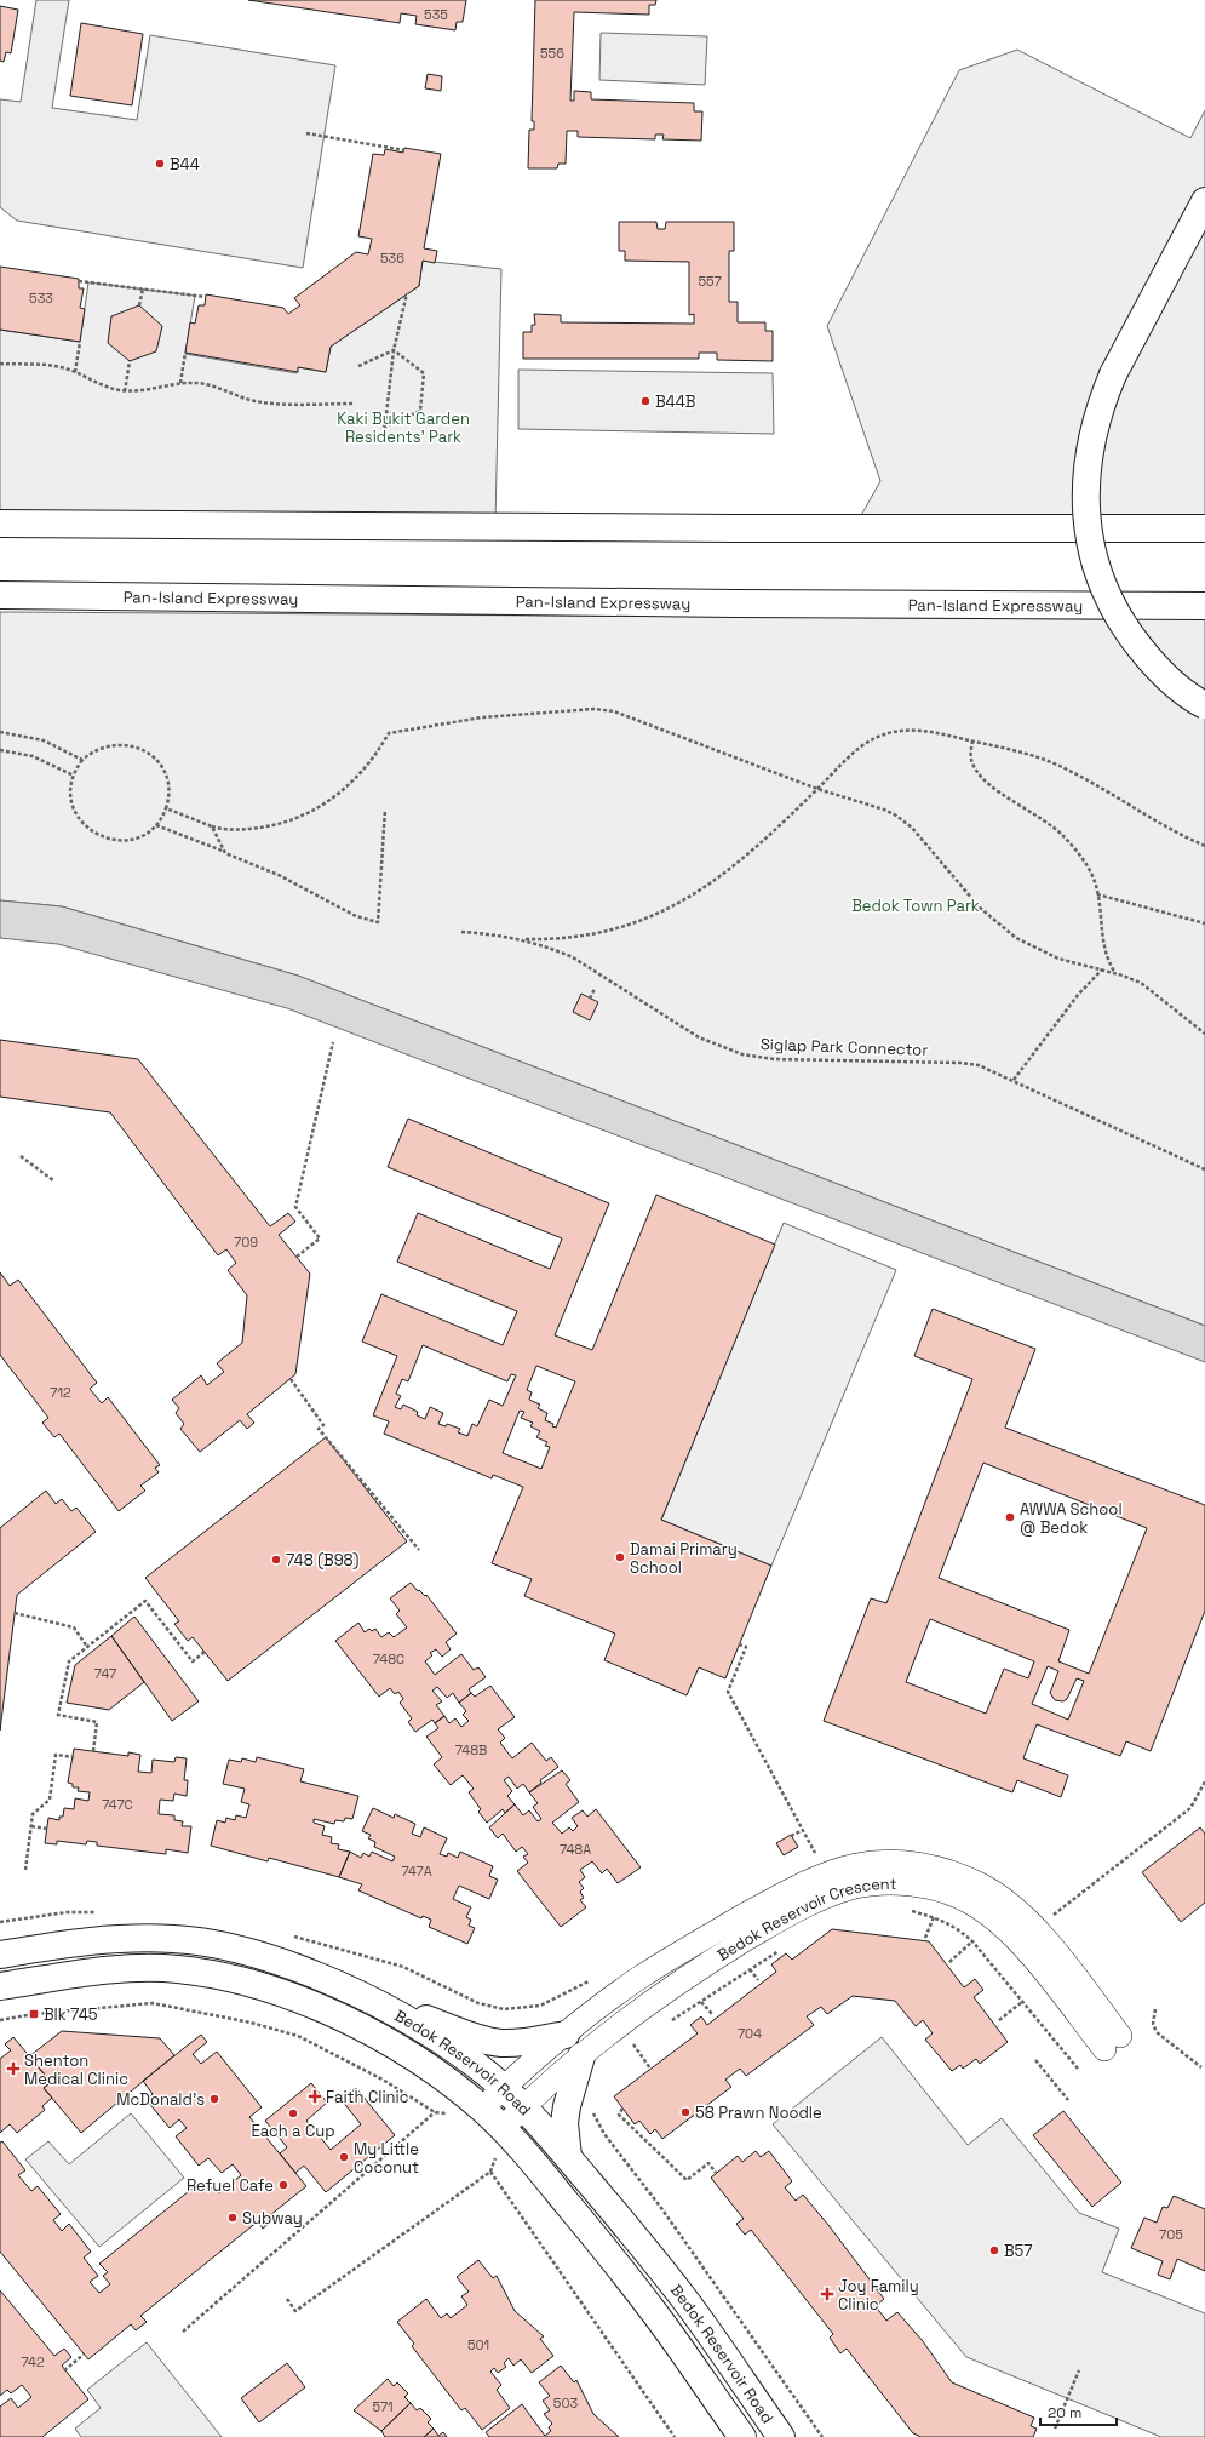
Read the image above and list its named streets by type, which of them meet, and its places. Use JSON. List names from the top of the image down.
{
  "streets": {
    "main road": ["Pan-Island Expressway", "Bedok Reservoir Road"],
    "street": ["Bedok Reservoir Crescent"],
    "path": ["Siglap Park Connector"]
  },
  "crossings": [
    ["Bedok Reservoir Crescent", "Bedok Reservoir Road"]
  ],
  "parks": ["Kaki Bukit Garden Residents' Park", "Bedok Town Park"],
  "places": {
    "other": [
      "B44",
      "B44B",
      "AWWA School @ Bedok",
      "Damai Primary School",
      "748 (B98)",
      "McDonald's",
      "58 Prawn Noodle",
      "Each a Cup",
      "My Little Coconut",
      "Refuel Cafe",
      "Subway",
      "B57"
    ],
    "transit": ["Blk 745"],
    "health": ["Shenton Medical Clinic", "Faith Clinic", "Joy Family Clinic"]
  },
  "house_numbers": [
    "535",
    "556",
    "536",
    "557",
    "533",
    "709",
    "712",
    "748C",
    "747",
    "748B",
    "747C",
    "748A",
    "747A",
    "704",
    "705",
    "501",
    "742",
    "503",
    "571"
  ],
  "scale_bar": "20 m"
}
